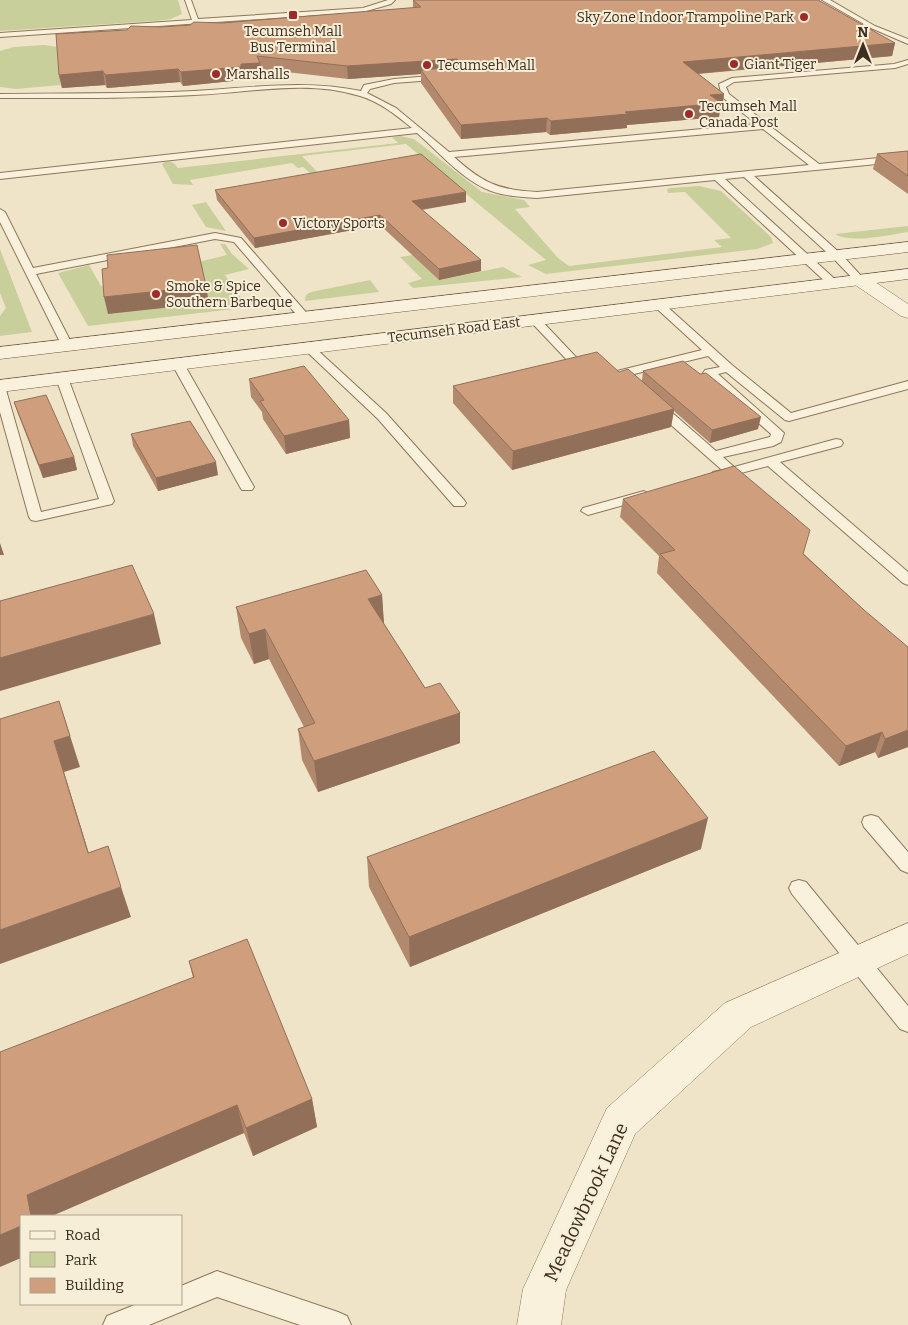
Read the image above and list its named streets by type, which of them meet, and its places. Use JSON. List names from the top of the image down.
{
  "streets": {
    "main road": ["Tecumseh Road East", "Meadowbrook Lane"]
  },
  "places": {
    "transit": ["Tecumseh Mall Bus Terminal"],
    "other": [
      "Sky Zone Indoor Trampoline Park",
      "Giant Tiger",
      "Tecumseh Mall",
      "Marshalls",
      "Tecumseh Mall Canada Post",
      "Victory Sports",
      "Smoke & Spice Southern Barbeque"
    ]
  },
  "legend": ["Road", "Park", "Building"],
  "north": "top"
}
